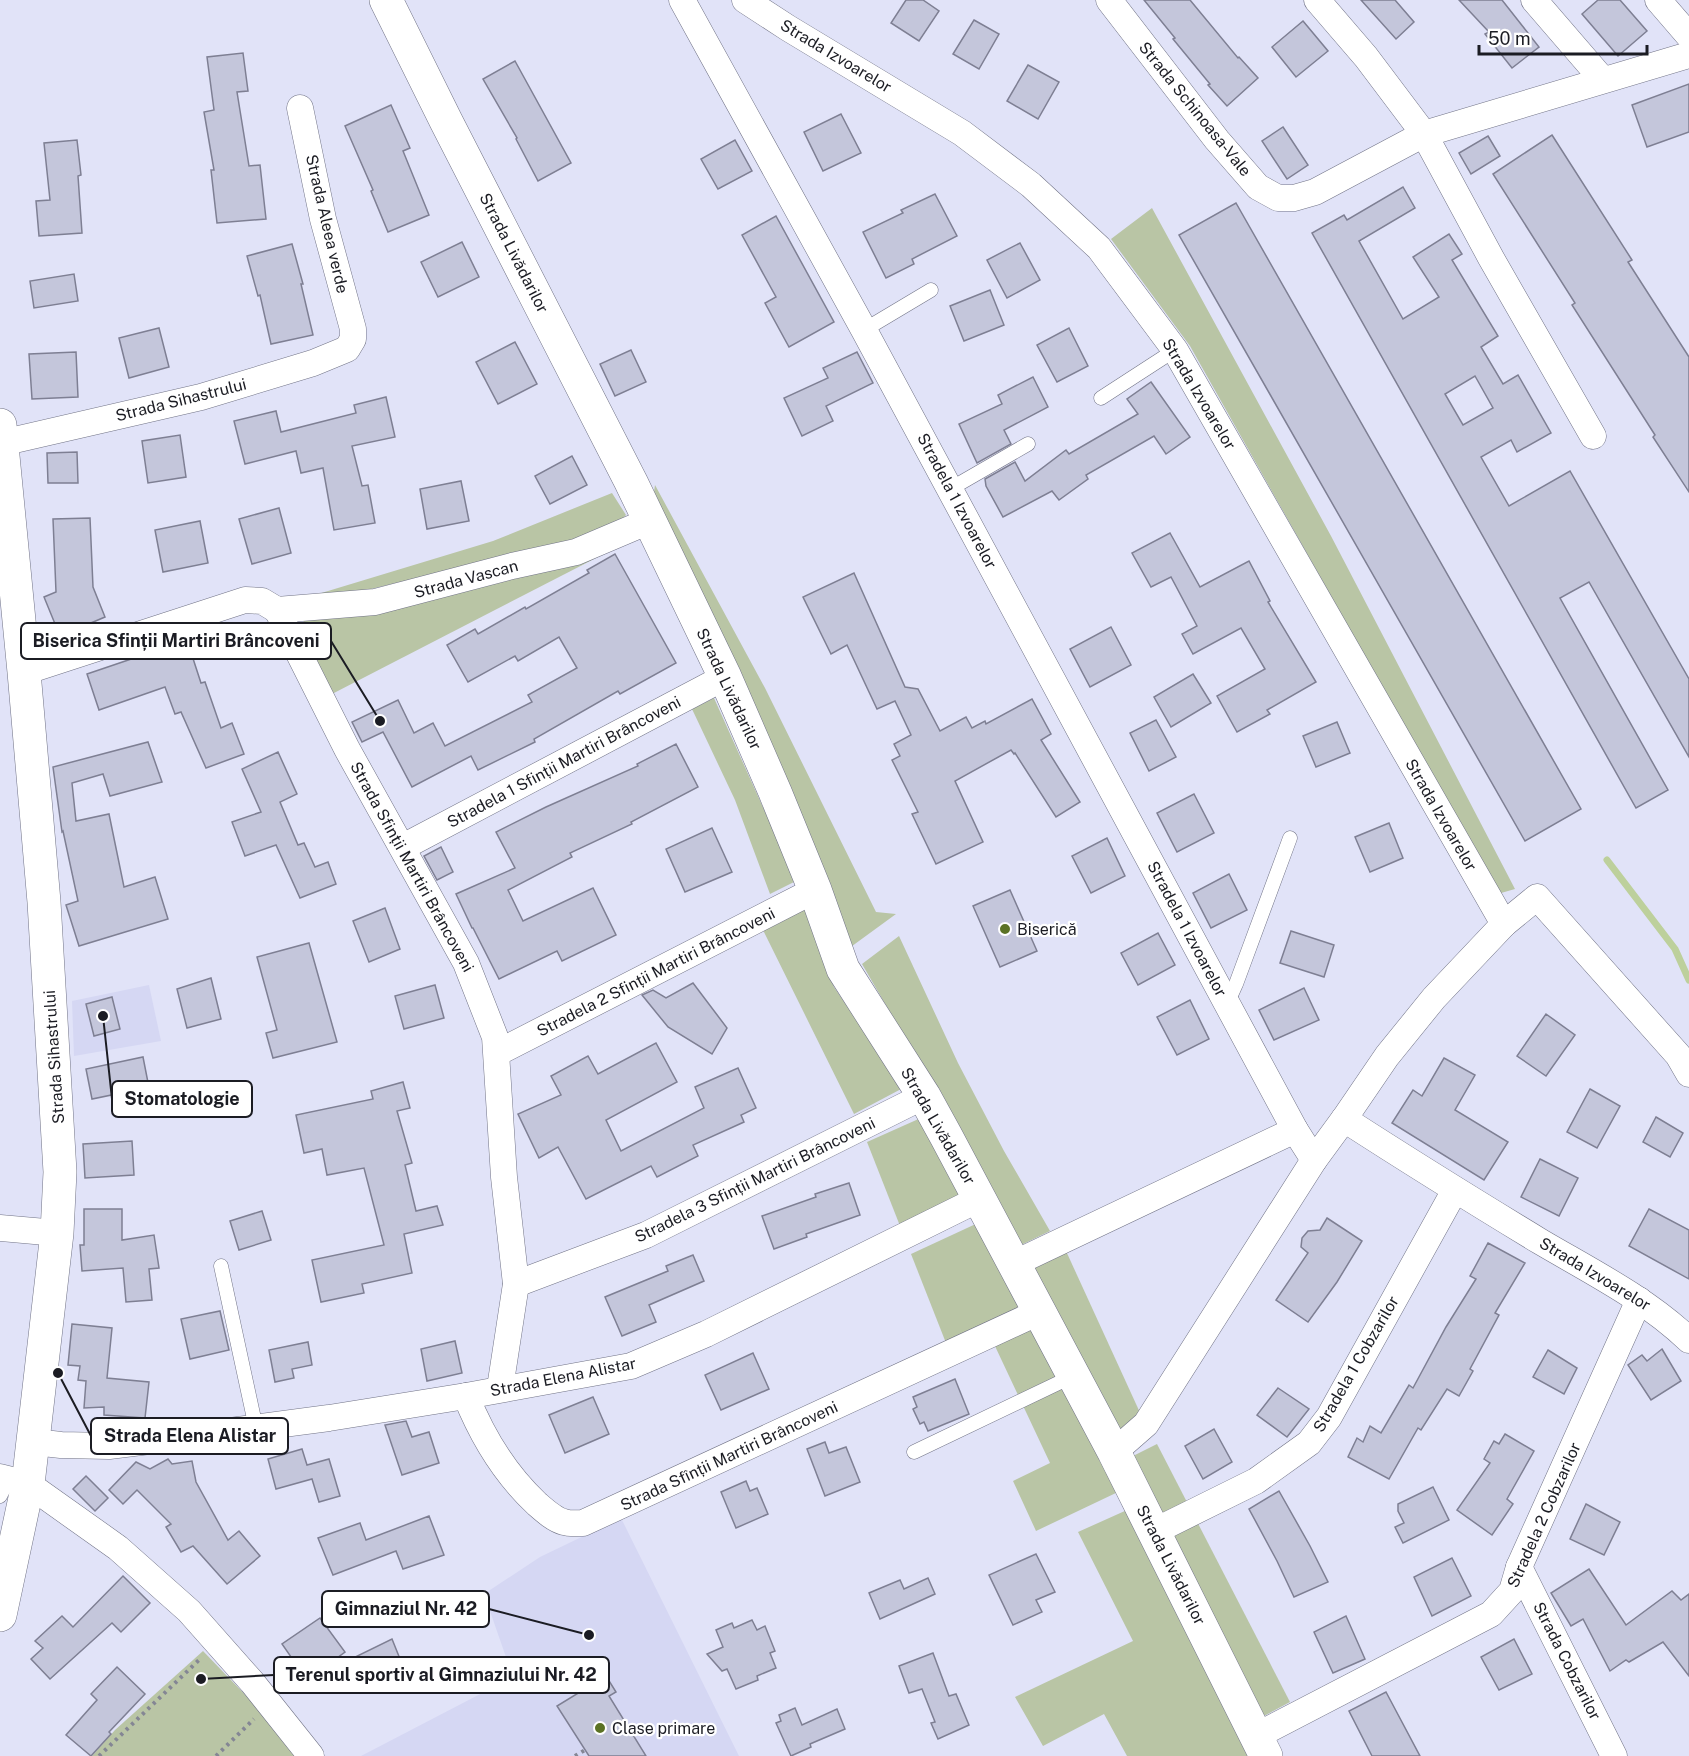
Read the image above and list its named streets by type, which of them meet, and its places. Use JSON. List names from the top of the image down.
{
  "streets": {
    "street": [
      "Strada Izvoarelor",
      "Strada Schinoasa-Vale",
      "Strada Aleea verde",
      "Strada Livădarilor",
      "Strada Sihastrului",
      "Stradela 1 Izvoarelor",
      "Strada Vascan",
      "Stradela 1 Sfinții Martiri Brâncoveni",
      "Strada Sfinții Martiri Brâncoveni",
      "Stradela 2 Sfinții Martiri Brâncoveni",
      "Stradela 3 Sfinții Martiri Brâncoveni",
      "Stradela 1 Cobzarilor",
      "Strada Elena Alistar",
      "Strada Sfînții Martiri Brâncoveni",
      "Stradela 2 Cobzarilor",
      "Strada Cobzarilor"
    ]
  },
  "crossings": [
    ["Strada Izvoarelor", "Stradela 1 Cobzarilor"],
    ["Strada Izvoarelor", "Stradela 2 Cobzarilor"],
    ["Strada Aleea verde", "Strada Sihastrului"],
    ["Strada Livădarilor", "Strada Vascan"],
    ["Strada Livădarilor", "Stradela 1 Sfinții Martiri Brâncoveni"],
    ["Strada Livădarilor", "Stradela 2 Sfinții Martiri Brâncoveni"],
    ["Strada Livădarilor", "Stradela 3 Sfinții Martiri Brâncoveni"],
    ["Strada Livădarilor", "Stradela 1 Cobzarilor"],
    ["Strada Livădarilor", "Strada Elena Alistar"],
    ["Strada Livădarilor", "Strada Sfînții Martiri Brâncoveni"],
    ["Strada Livădarilor", "Stradela 2 Cobzarilor"],
    ["Strada Vascan", "Strada Sfinții Martiri Brâncoveni"],
    ["Stradela 1 Sfinții Martiri Brâncoveni", "Strada Sfinții Martiri Brâncoveni"],
    ["Strada Sfinții Martiri Brâncoveni", "Stradela 2 Sfinții Martiri Brâncoveni"],
    ["Strada Sfinții Martiri Brâncoveni", "Stradela 3 Sfinții Martiri Brâncoveni"],
    ["Strada Sfinții Martiri Brâncoveni", "Strada Elena Alistar"],
    ["Strada Elena Alistar", "Strada Sfînții Martiri Brâncoveni"],
    ["Stradela 2 Cobzarilor", "Strada Cobzarilor"]
  ],
  "places": [
    "Biserica Sfinții Martiri Brâncoveni",
    "Biserică",
    "Stomatologie",
    "Strada Elena Alistar",
    "Gimnaziul Nr. 42",
    "Terenul sportiv al Gimnaziului Nr. 42",
    "Clase primare"
  ],
  "scale_bar": "50 m"
}
